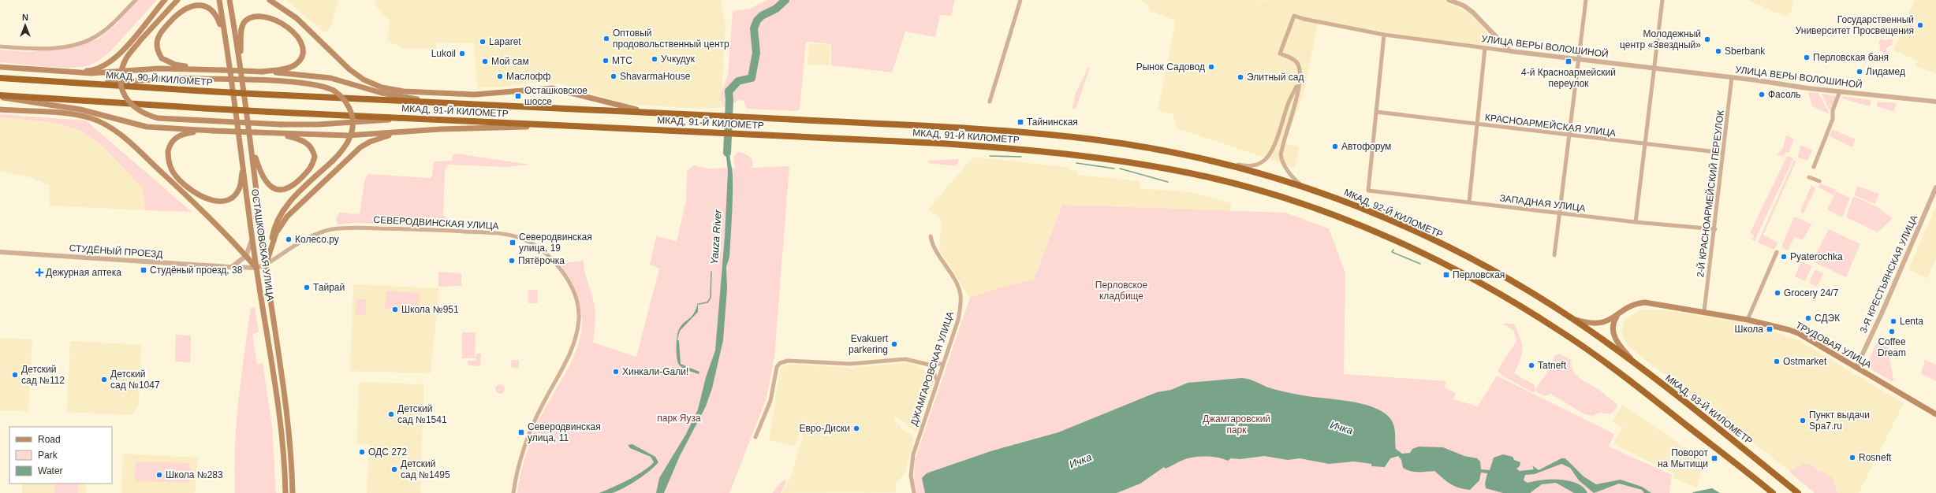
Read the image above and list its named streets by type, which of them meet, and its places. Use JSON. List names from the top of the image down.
{
  "streets": {
    "highway": [
      "МКАД, 90-Й КИЛОМЕТР",
      "МКАД, 91-Й КИЛОМЕТР",
      "МКАД, 92-Й КИЛОМЕТР",
      "МКАД, 93-Й КИЛОМЕТР"
    ],
    "main road": ["ОСТАШКОВСКАЯ УЛИЦА", "ТРУДОВАЯ УЛИЦА"],
    "street": [
      "УЛИЦА ВЕРЫ ВОЛОШИНОЙ",
      "КРАСНОАРМЕЙСКАЯ УЛИЦА",
      "2-Й КРАСНОАРМЕЙСКИЙ ПЕРЕУЛОК",
      "ЗАПАДНАЯ УЛИЦА",
      "СЕВЕРОДВИНСКАЯ УЛИЦА",
      "СТУДЁНЫЙ ПРОЕЗД",
      "3-Я КРЕСТЬЯНСКАЯ УЛИЦА",
      "ДЖАМГАРОВСКАЯ УЛИЦА"
    ]
  },
  "crossings": [
    ["УЛИЦА ВЕРЫ ВОЛОШИНОЙ", "2-Й КРАСНОАРМЕЙСКИЙ ПЕРЕУЛОК"],
    ["МКАД, 90-Й КИЛОМЕТР", "МКАД, 91-Й КИЛОМЕТР"],
    ["МКАД, 91-Й КИЛОМЕТР", "МКАД, 92-Й КИЛОМЕТР"],
    ["КРАСНОАРМЕЙСКАЯ УЛИЦА", "2-Й КРАСНОАРМЕЙСКИЙ ПЕРЕУЛОК"],
    ["КРАСНОАРМЕЙСКАЯ УЛИЦА", "ЗАПАДНАЯ УЛИЦА"],
    ["2-Й КРАСНОАРМЕЙСКИЙ ПЕРЕУЛОК", "ЗАПАДНАЯ УЛИЦА"],
    ["2-Й КРАСНОАРМЕЙСКИЙ ПЕРЕУЛОК", "ТРУДОВАЯ УЛИЦА"],
    ["МКАД, 92-Й КИЛОМЕТР", "ТРУДОВАЯ УЛИЦА"],
    ["МКАД, 92-Й КИЛОМЕТР", "МКАД, 93-Й КИЛОМЕТР"],
    ["СЕВЕРОДВИНСКАЯ УЛИЦА", "ОСТАШКОВСКАЯ УЛИЦА"],
    ["СЕВЕРОДВИНСКАЯ УЛИЦА", "СТУДЁНЫЙ ПРОЕЗД"],
    ["ОСТАШКОВСКАЯ УЛИЦА", "СТУДЁНЫЙ ПРОЕЗД"],
    ["3-Я КРЕСТЬЯНСКАЯ УЛИЦА", "ТРУДОВАЯ УЛИЦА"]
  ],
  "water": ["Yauza River", "Ичка"],
  "parks": ["Перловское кладбище", "парк Яуза", "Джамгаровский парк"],
  "places": {
    "other": [
      "Государственный Университет Просвещения",
      "Оптовый продовольственный центр",
      "Молодежный центр «Звездный»",
      "Laparet",
      "Sberbank",
      "Lukoil",
      "Перловская баня",
      "Учкудук",
      "МТС",
      "Мой сам",
      "Рынок Садовод",
      "Лидамед",
      "Маслофф",
      "ShavarmaHouse",
      "Элитный сад",
      "Фасоль",
      "Автофорум",
      "Колесо.ру",
      "Pyaterochka",
      "Пятёрочка",
      "Тайрай",
      "Grocery 24/7",
      "Школа №951",
      "СДЭК",
      "Lenta",
      "Coffee Dream",
      "Evakuert parkering",
      "Ostmarket",
      "Tatneft",
      "Хинкали-Gали!",
      "Детский сад №112",
      "Детский сад №1047",
      "Детский сад №1541",
      "Пункт выдачи Spa7.ru",
      "Евро-Диски",
      "ОДС 272",
      "Rosneft",
      "Детский сад №1495",
      "Школа №283"
    ],
    "transit": [
      "4-й Красноармейский переулок",
      "Осташковское шоссе",
      "Тайнинская",
      "Северодвинская улица, 19",
      "Студёный проезд, 38",
      "Перловская",
      "Школа",
      "Северодвинская улица, 11",
      "Поворот на Мытищи"
    ],
    "health": ["Дежурная аптека"]
  },
  "legend": ["Road", "Park", "Water"],
  "north": "top"
}
